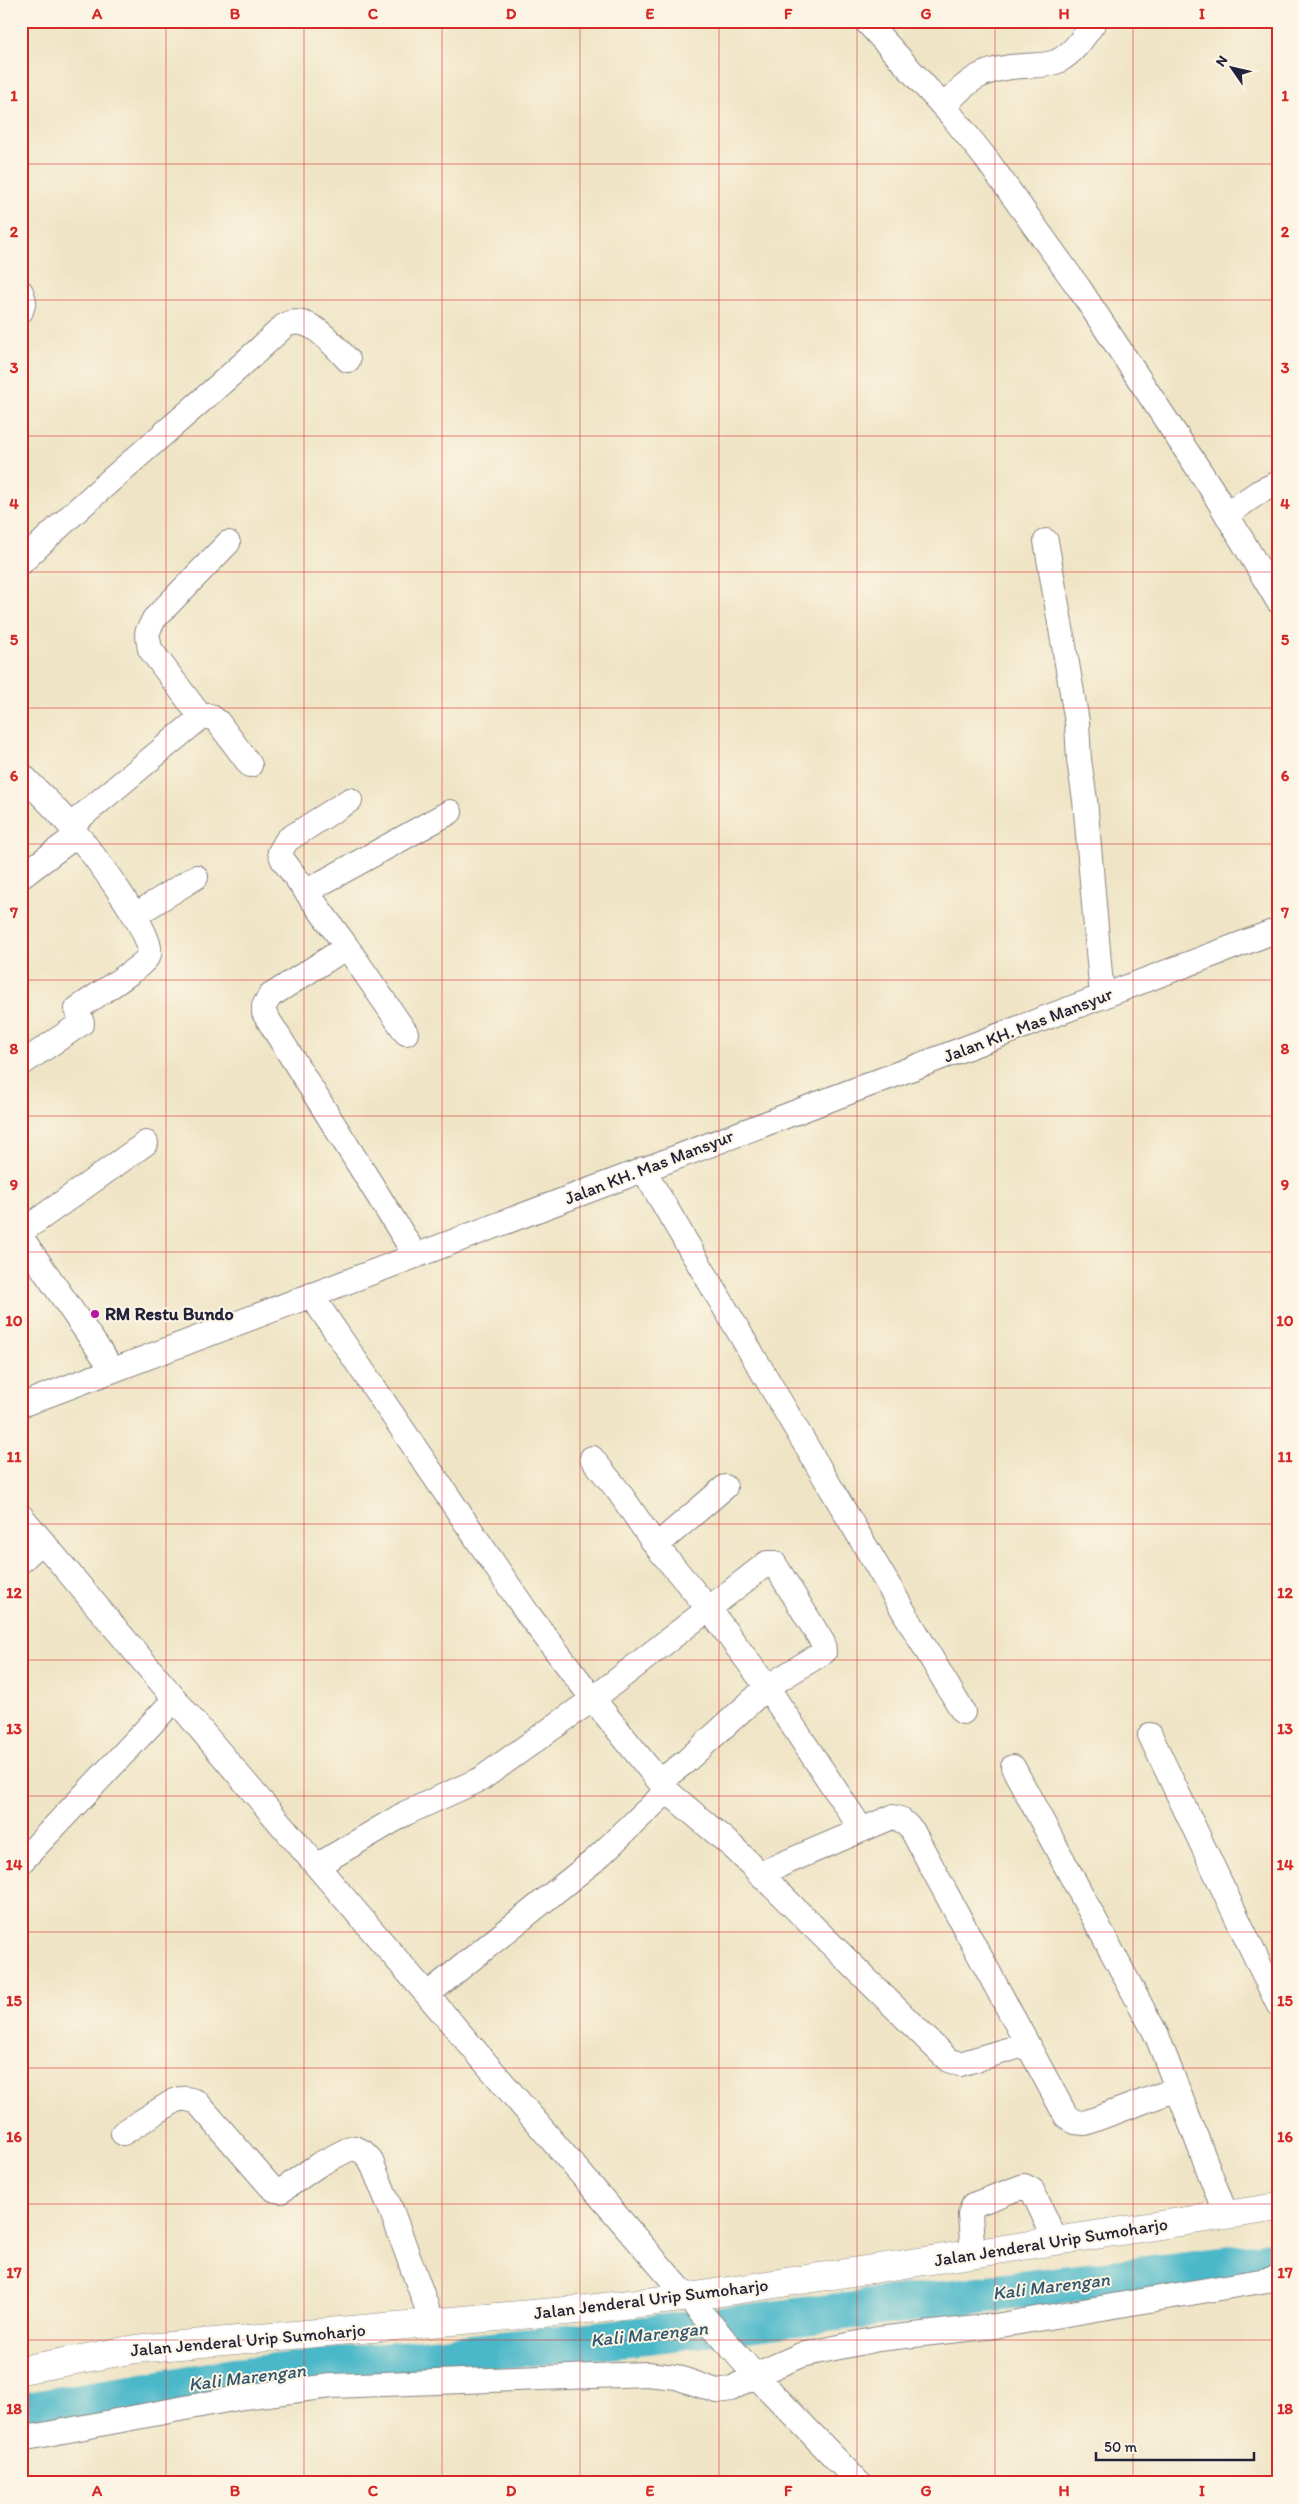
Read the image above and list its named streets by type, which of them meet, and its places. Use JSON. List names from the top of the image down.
{
  "streets": {
    "highway": ["Jalan Jenderal Urip Sumoharjo"],
    "street": ["Jalan KH. Mas Mansyur"]
  },
  "water": ["Kali Marengan"],
  "places": ["RM Restu Bundo"],
  "scale_bar": "50 m",
  "north": "top left",
  "grid": {
    "columns": [
      "A",
      "B",
      "C",
      "D",
      "E",
      "F",
      "G",
      "H",
      "I"
    ],
    "rows": [
      "1",
      "2",
      "3",
      "4",
      "5",
      "6",
      "7",
      "8",
      "9",
      "10",
      "11",
      "12",
      "13",
      "14",
      "15",
      "16",
      "17",
      "18"
    ]
  }
}
